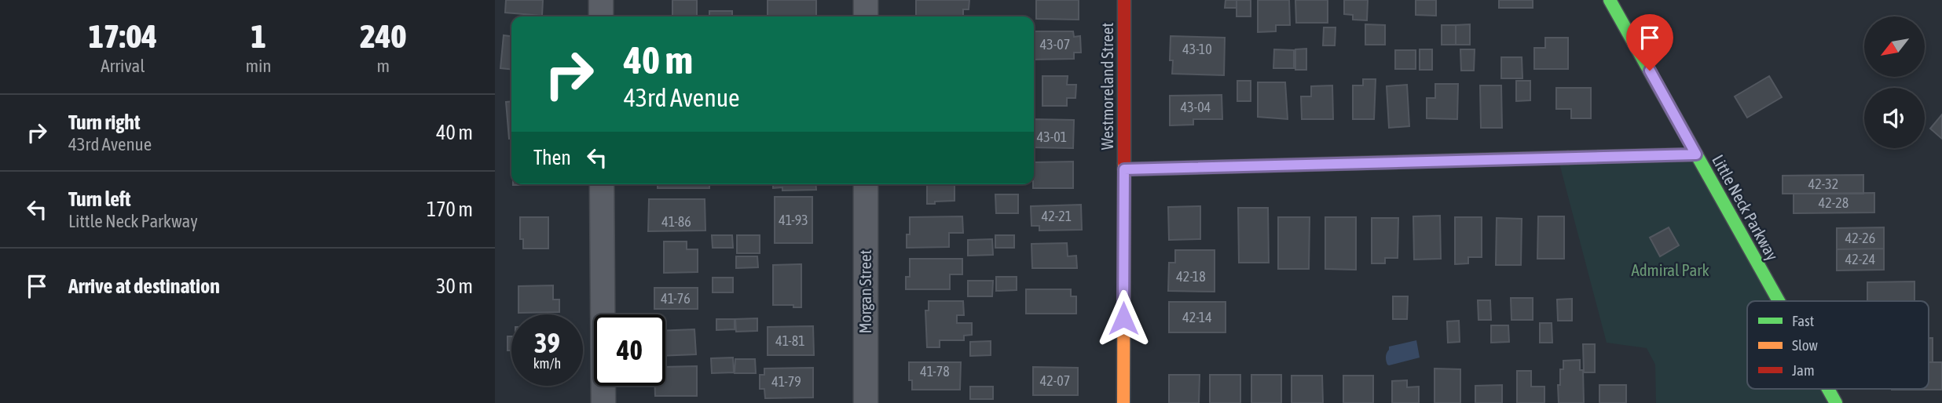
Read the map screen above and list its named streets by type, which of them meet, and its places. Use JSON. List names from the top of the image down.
{
  "streets": {
    "street": ["Westmoreland Street", "Little Neck Parkway", "Morgan Street"]
  },
  "parks": ["Admiral Park"],
  "house_numbers": [
    "43-07",
    "43-10",
    "43-04",
    "43-01",
    "42-32",
    "42-28",
    "42-21",
    "41-93",
    "41-86",
    "42-26",
    "42-24",
    "42-18",
    "41-76",
    "42-14",
    "41-81",
    "41-78",
    "42-07",
    "41-79"
  ],
  "legend": ["Fast", "Slow", "Jam"],
  "north": "bottom left",
  "page": {
    "eta": [
      "17:04",
      "Arrival",
      "1",
      "min",
      "240",
      "m"
    ],
    "turn": ["40 m", "43rd Avenue"],
    "list": [
      {
        "name": "Turn right",
        "note": "43rd Avenue",
        "value": "40 m"
      },
      {
        "name": "Turn left",
        "note": "Little Neck Parkway",
        "value": "170 m"
      },
      {
        "name": "Arrive at destination",
        "value": "30 m"
      }
    ],
    "then": "Then",
    "speed": "39 km/h",
    "limit": "40"
  }
}
